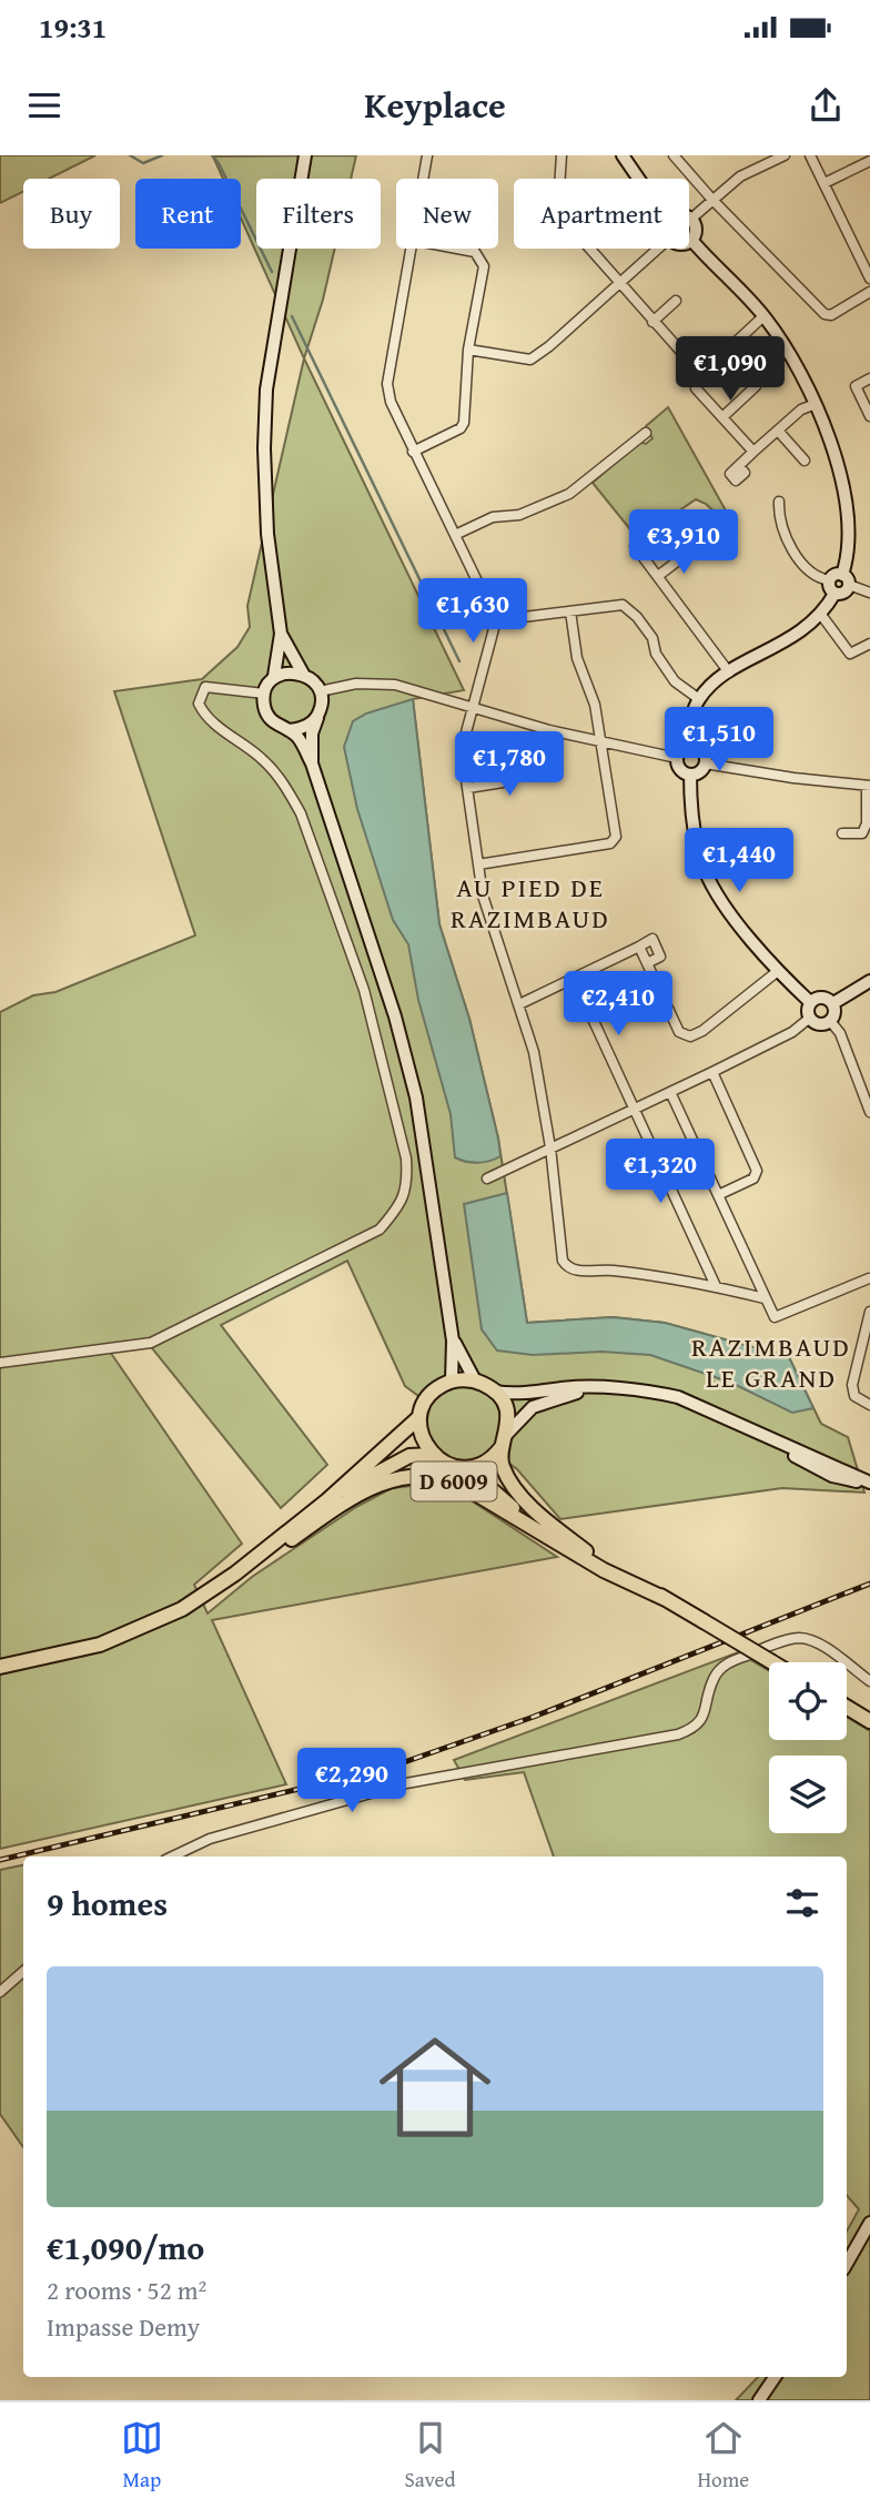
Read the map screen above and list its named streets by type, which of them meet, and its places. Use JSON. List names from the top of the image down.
{
  "streets": {
    "main road": ["D 6009"]
  },
  "districts": ["AU PIED DE RAZIMBAUD", "RAZIMBAUD LE GRAND"],
  "page": {
    "status": "19:31",
    "header": "Keyplace",
    "chip": [
      "Buy",
      "Rent",
      "Filters",
      "New",
      "Apartment"
    ],
    "price": [
      "€1,090",
      "€3,910",
      "€1,630",
      "€1,510",
      "€1,780",
      "€1,440",
      "€2,410",
      "€1,320",
      "€2,290"
    ],
    "heading": "9 homes",
    "list": [
      {
        "name": "€1,090/mo",
        "note": "2 rooms · 52 m² · Impasse Demy"
      }
    ],
    "tabs": ["Map", "Saved", "Home"]
  }
}
